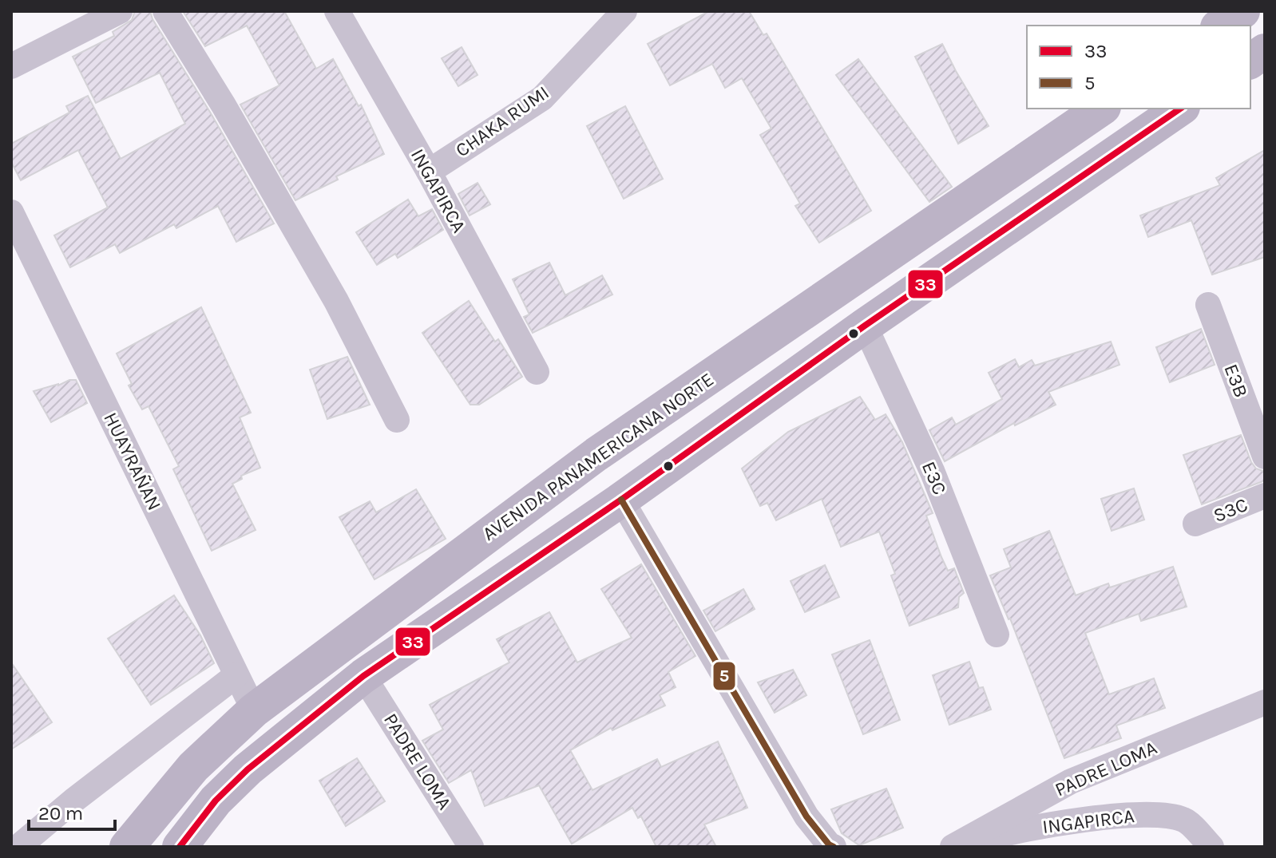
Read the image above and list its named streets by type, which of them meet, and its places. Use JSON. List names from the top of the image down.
{
  "streets": {
    "highway": ["AVENIDA PANAMERICANA NORTE"],
    "street": [
      "CHAKA RUMI",
      "INGAPIRCA",
      "E3B",
      "HUAYRAÑAN",
      "E3C",
      "S3C",
      "PADRE LOMA"
    ]
  },
  "crossings": [
    ["CHAKA RUMI", "INGAPIRCA"],
    ["INGAPIRCA", "PADRE LOMA"],
    ["AVENIDA PANAMERICANA NORTE", "HUAYRAÑAN"]
  ],
  "lines": ["transit line 33", "transit line 5"],
  "legend": ["33", "5"],
  "scale_bar": "20 m"
}
